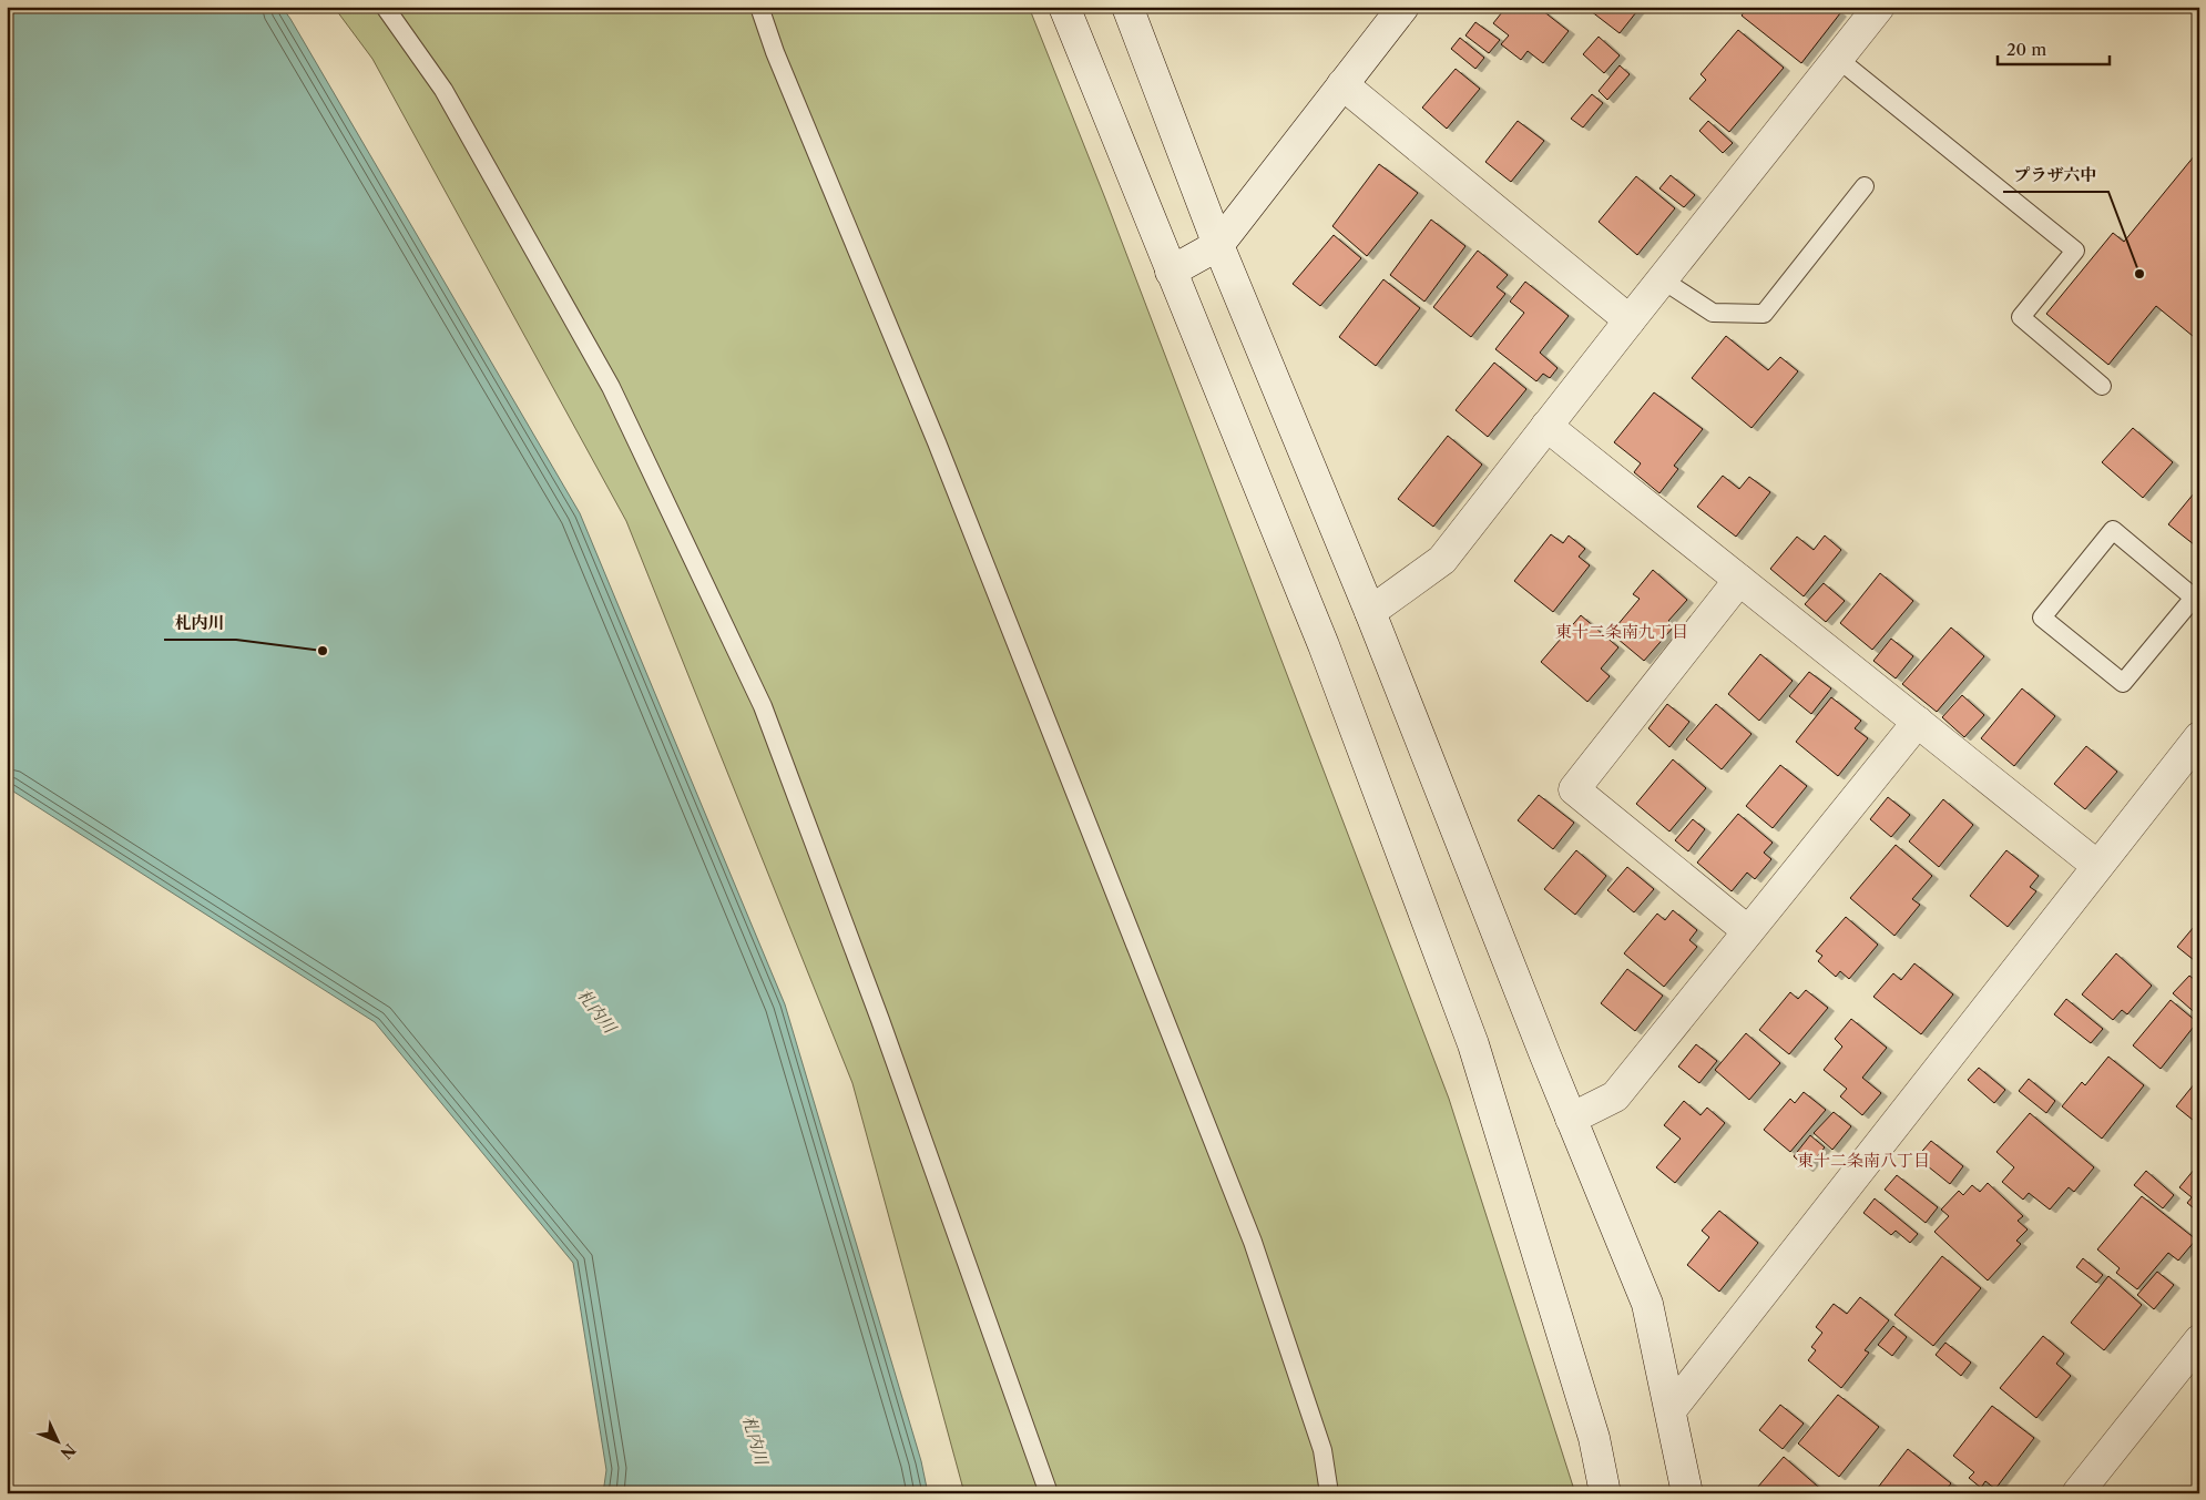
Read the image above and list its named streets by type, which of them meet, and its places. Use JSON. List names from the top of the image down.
{
  "districts": ["東十二条南九丁目", "東十二条南八丁目"],
  "water": ["札内川"],
  "places": ["プラザ六中", "札内川"],
  "scale_bar": "20 m",
  "north": "bottom right"
}
